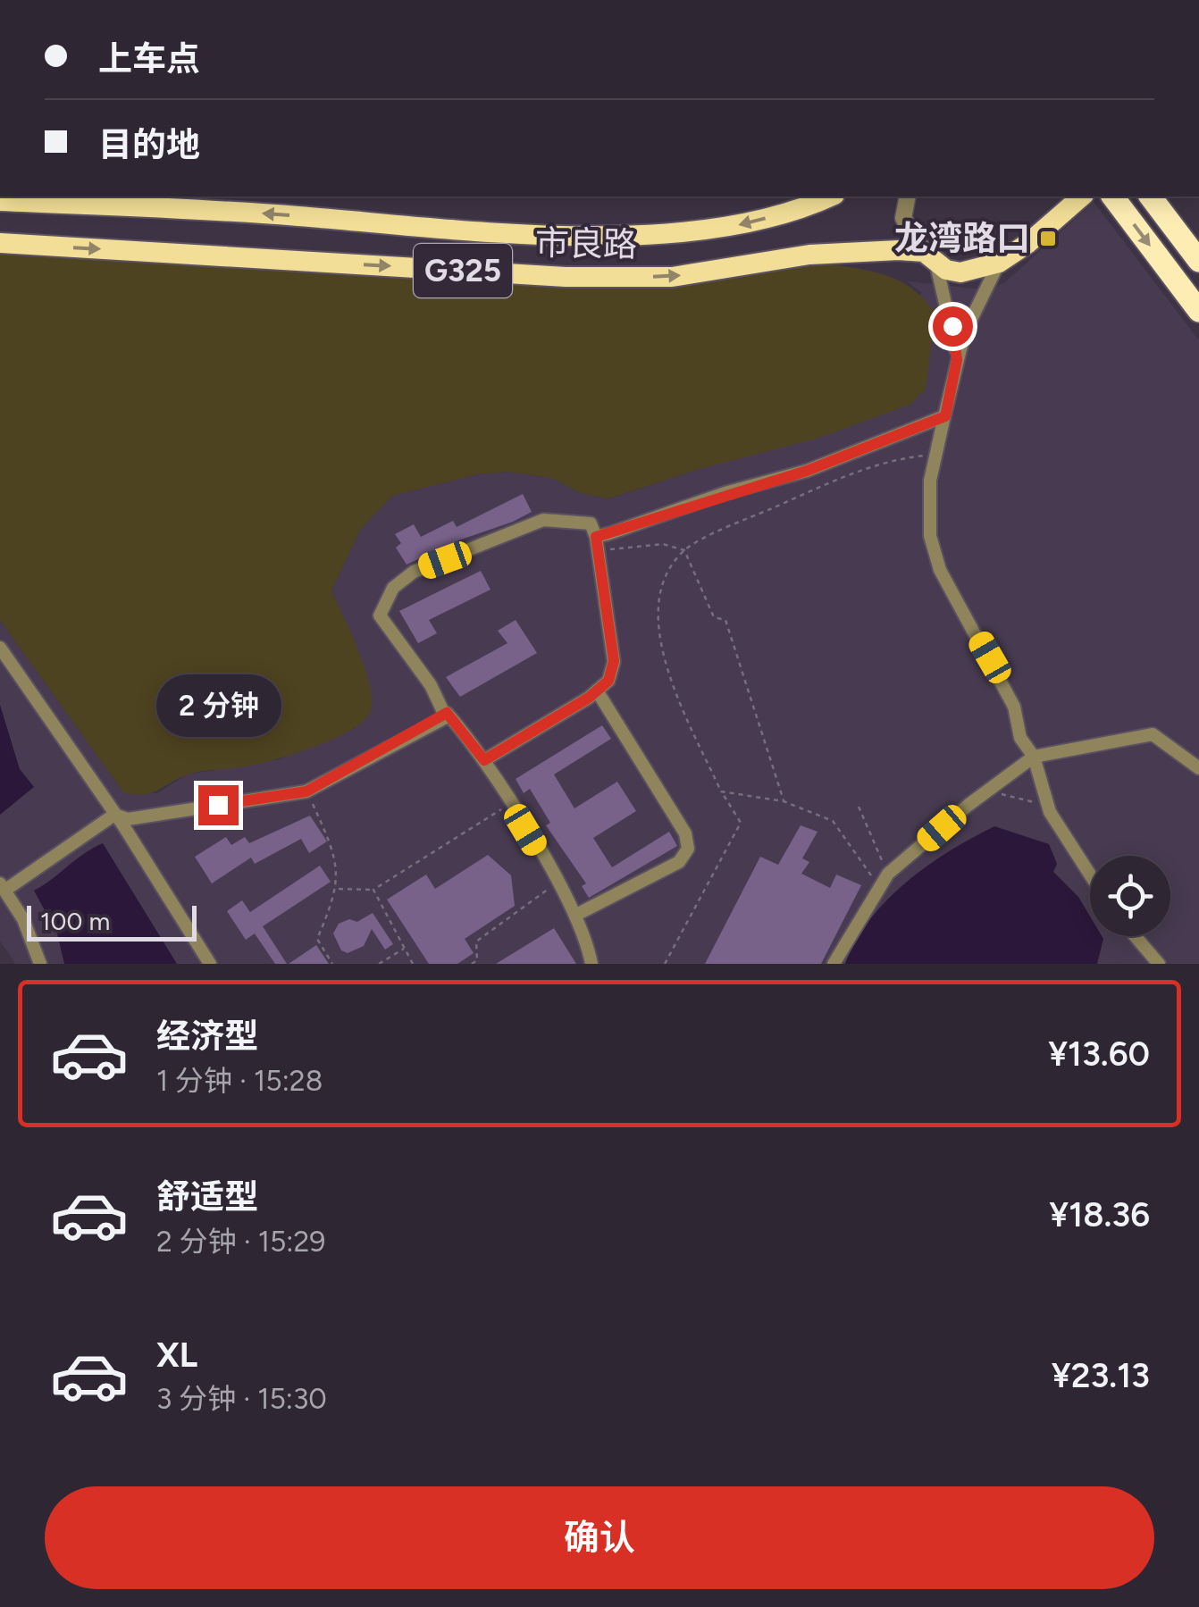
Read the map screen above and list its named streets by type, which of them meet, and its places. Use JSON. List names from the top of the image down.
{
  "streets": {
    "highway": ["市良路", "G325"]
  },
  "places": {
    "transit": ["龙湾路口"]
  },
  "scale_bar": "100 m",
  "page": {
    "banner": ["上车点", "目的地"],
    "bubble": "2 分钟",
    "scale": "100 m",
    "list": [
      {
        "name": "经济型",
        "note": "1 分钟 · 15:28",
        "value": "¥13.60"
      },
      {
        "name": "舒适型",
        "note": "2 分钟 · 15:29",
        "value": "¥18.36"
      },
      {
        "name": "XL",
        "note": "3 分钟 · 15:30",
        "value": "¥23.13"
      }
    ],
    "buttons": "确认"
  }
}
